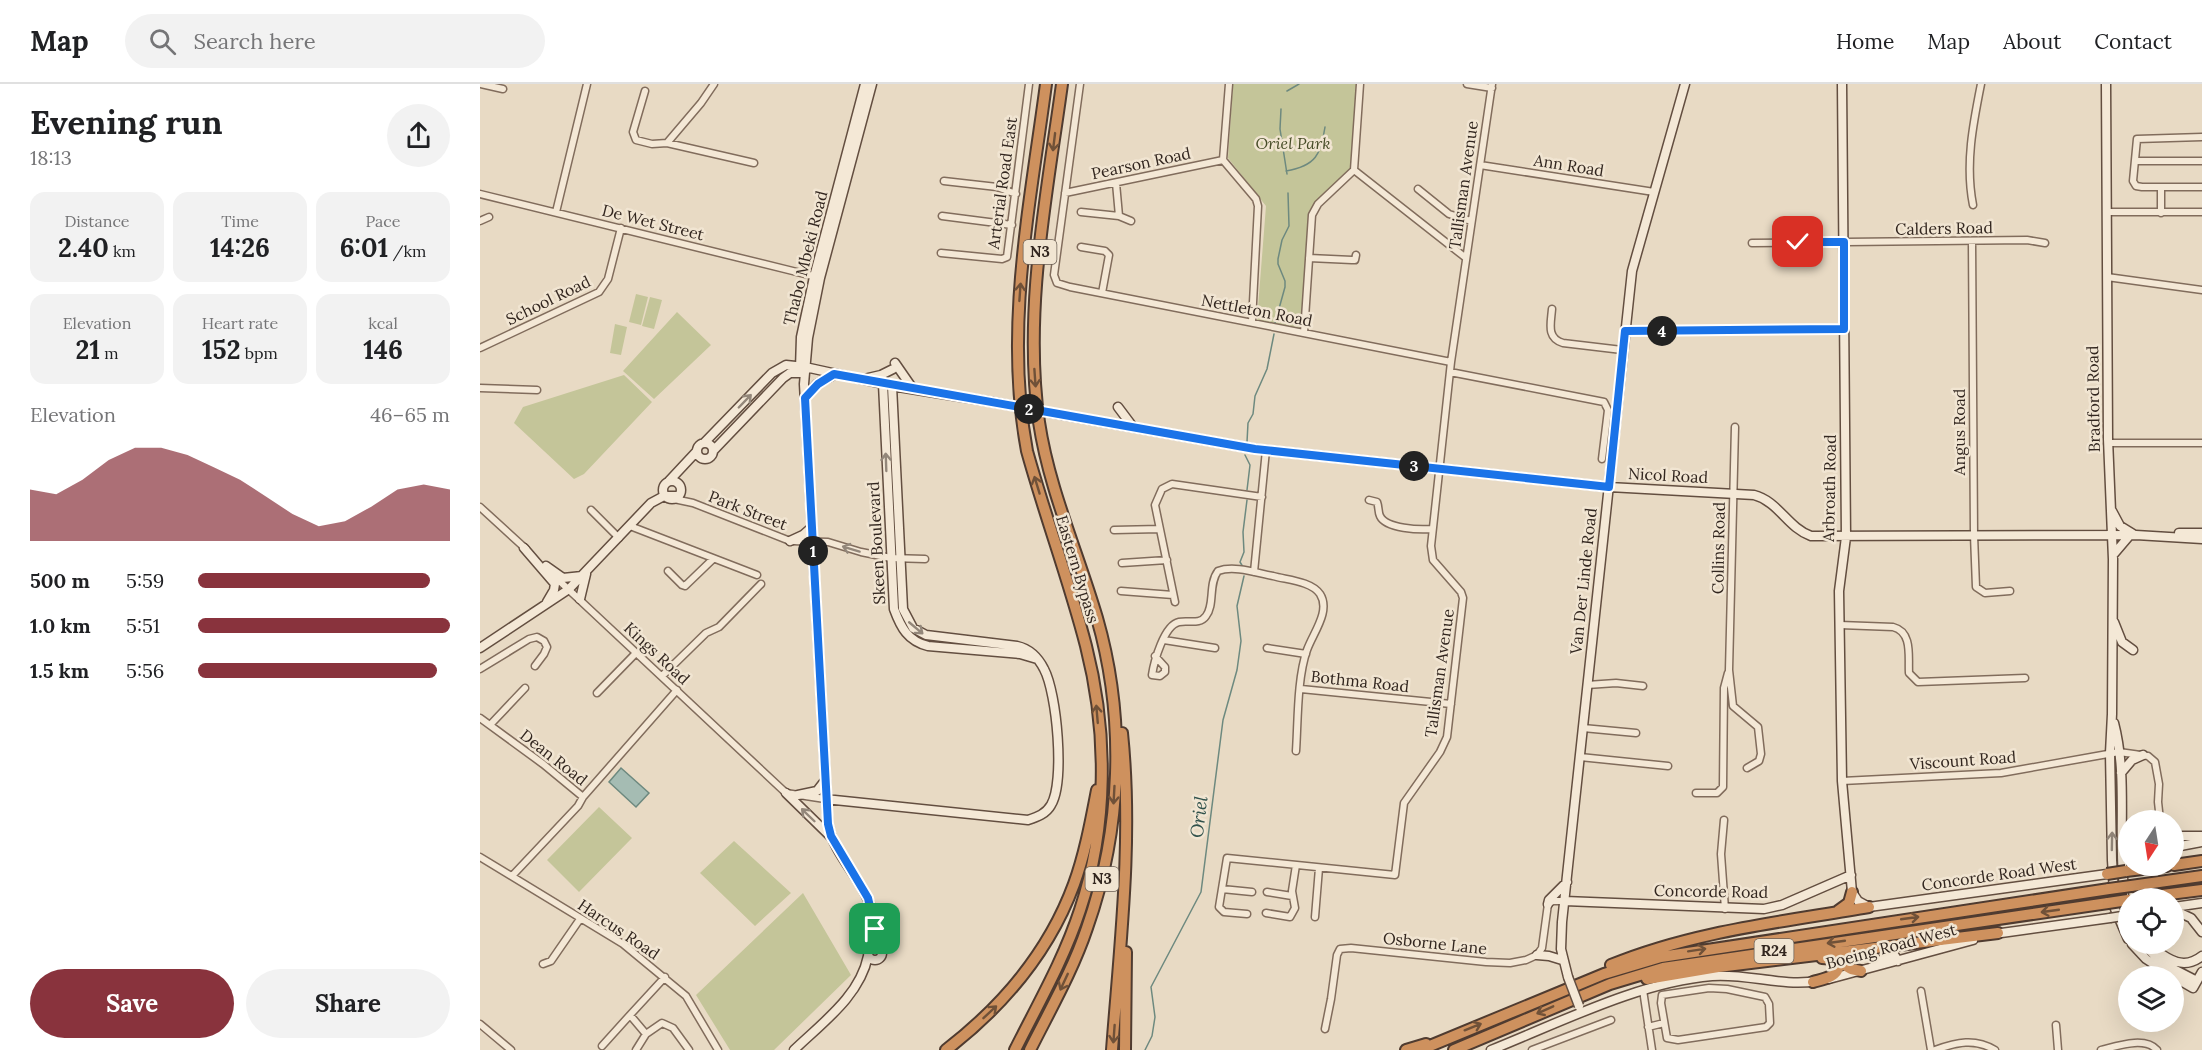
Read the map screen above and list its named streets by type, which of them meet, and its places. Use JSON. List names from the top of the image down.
{
  "streets": {
    "highway": ["N3", "Eastern Bypass", "R24"],
    "main road": [
      "Thabo Mbeki Road",
      "Bradford Road",
      "Nicol Road",
      "Arbroath Road",
      "Skeen Boulevard",
      "Van Der Linde Road",
      "Concorde Road West",
      "Concorde Road",
      "Boeing Road West"
    ],
    "street": [
      "Pearson Road",
      "Ann Road",
      "Arterial Road East",
      "Tallisman Avenue",
      "De Wet Street",
      "Calders Road",
      "School Road",
      "Nettleton Road",
      "Angus Road",
      "Park Street",
      "Collins Road",
      "Kings Road",
      "Bothma Road",
      "Dean Road",
      "Viscount Road",
      "Harcus Road",
      "Osborne Lane"
    ]
  },
  "crossings": [
    ["Pearson Road", "Nettleton Road"],
    ["Ann Road", "Tallisman Avenue"],
    ["Ann Road", "Van Der Linde Road"],
    ["Tallisman Avenue", "Nettleton Road"],
    ["Tallisman Avenue", "Nicol Road"],
    ["Tallisman Avenue", "Bothma Road"],
    ["De Wet Street", "Thabo Mbeki Road"],
    ["De Wet Street", "School Road"],
    ["Calders Road", "Angus Road"],
    ["Calders Road", "Arbroath Road"],
    ["Thabo Mbeki Road", "Nicol Road"],
    ["Bradford Road", "Nicol Road"],
    ["Bradford Road", "Viscount Road"],
    ["Angus Road", "Nicol Road"],
    ["Nicol Road", "Arbroath Road"],
    ["Nicol Road", "Skeen Boulevard"],
    ["Nicol Road", "Collins Road"],
    ["Nicol Road", "Van Der Linde Road"],
    ["Arbroath Road", "Viscount Road"],
    ["Arbroath Road", "Concorde Road"],
    ["Park Street", "Skeen Boulevard"],
    ["Van Der Linde Road", "Concorde Road"],
    ["Van Der Linde Road", "Boeing Road West"],
    ["Dean Road", "Harcus Road"]
  ],
  "water": ["Oriel"],
  "parks": ["Oriel Park"],
  "north": "bottom",
  "page": {
    "header": "Map",
    "search": "Search here",
    "nav": [
      "Home",
      "Map",
      "About",
      "Contact"
    ],
    "heading": ["Evening run", "18:13"],
    "stats": [
      ["Distance", "2.40 km"],
      ["Time", "14:26"],
      ["Pace", "6:01 /km"],
      ["Elevation", "21 m"],
      ["Heart rate", "152 bpm"],
      ["kcal", "146"]
    ],
    "pins": [
      "4",
      "2",
      "3",
      "1"
    ],
    "chart": ["Elevation", "46–65 m"],
    "list": [
      {
        "name": "500 m",
        "note": "5:59"
      },
      {
        "name": "1.0 km",
        "note": "5:51"
      },
      {
        "name": "1.5 km",
        "note": "5:56"
      }
    ],
    "buttons": ["Save", "Share"]
  }
}
